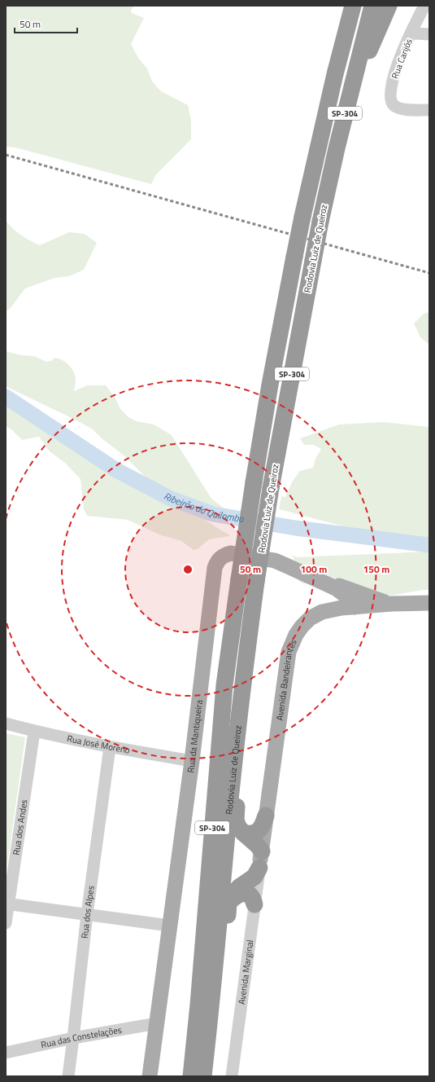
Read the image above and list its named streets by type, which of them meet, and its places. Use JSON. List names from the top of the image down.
{
  "streets": {
    "highway": ["SP-304", "Rodovia Luiz de Queiroz"],
    "main road": ["Avenida Bandeirantes", "Rua da Mantiqueira"],
    "street": [
      "Rua Carijós",
      "Rua José Moreno",
      "Rua dos Andes",
      "Rua dos Alpes",
      "Avenida Marginal",
      "Rua das Constelações"
    ]
  },
  "crossings": [
    ["Avenida Bandeirantes", "Rua da Mantiqueira"],
    ["Avenida Bandeirantes", "Avenida Marginal"],
    ["Rua da Mantiqueira", "Rua José Moreno"],
    ["Rua da Mantiqueira", "Rua das Constelações"],
    ["Rua José Moreno", "Rua dos Andes"],
    ["Rua José Moreno", "Rua dos Alpes"],
    ["Rua dos Alpes", "Rua das Constelações"]
  ],
  "water": ["Ribeirão do Quilombo"],
  "scale_bar": "50 m",
  "rings": ["50 m", "100 m", "150 m"]
}
